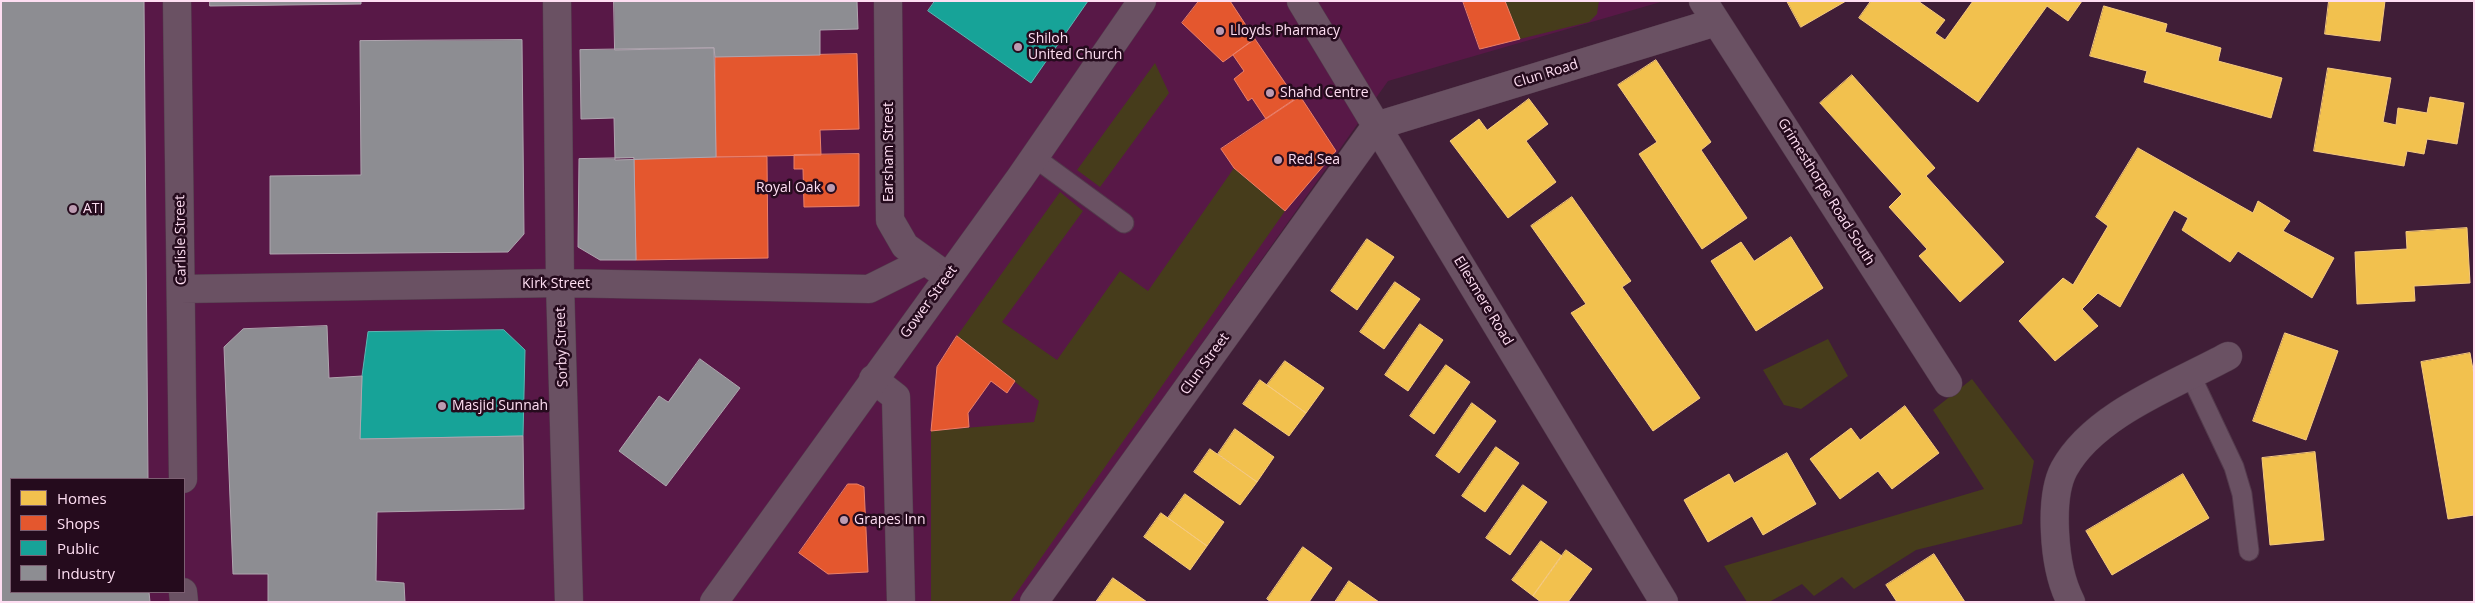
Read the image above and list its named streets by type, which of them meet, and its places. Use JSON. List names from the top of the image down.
{
  "streets": {
    "street": [
      "Clun Road",
      "Earsham Street",
      "Grimesthorpe Road South",
      "Carlisle Street",
      "Kirk Street",
      "Ellesmere Road",
      "Gower Street",
      "Sorby Street",
      "Clun Street"
    ]
  },
  "crossings": [
    ["Clun Road", "Grimesthorpe Road South"],
    ["Clun Road", "Ellesmere Road"],
    ["Clun Road", "Clun Street"],
    ["Earsham Street", "Kirk Street"],
    ["Earsham Street", "Gower Street"],
    ["Carlisle Street", "Kirk Street"],
    ["Kirk Street", "Sorby Street"],
    ["Ellesmere Road", "Clun Street"]
  ],
  "places": [
    "Lloyds Pharmacy",
    "Shiloh United Church",
    "Shahd Centre",
    "Red Sea",
    "Royal Oak",
    "ATI",
    "Masjid Sunnah",
    "Grapes Inn"
  ],
  "legend": [
    "Homes",
    "Shops",
    "Public",
    "Industry"
  ]
}
